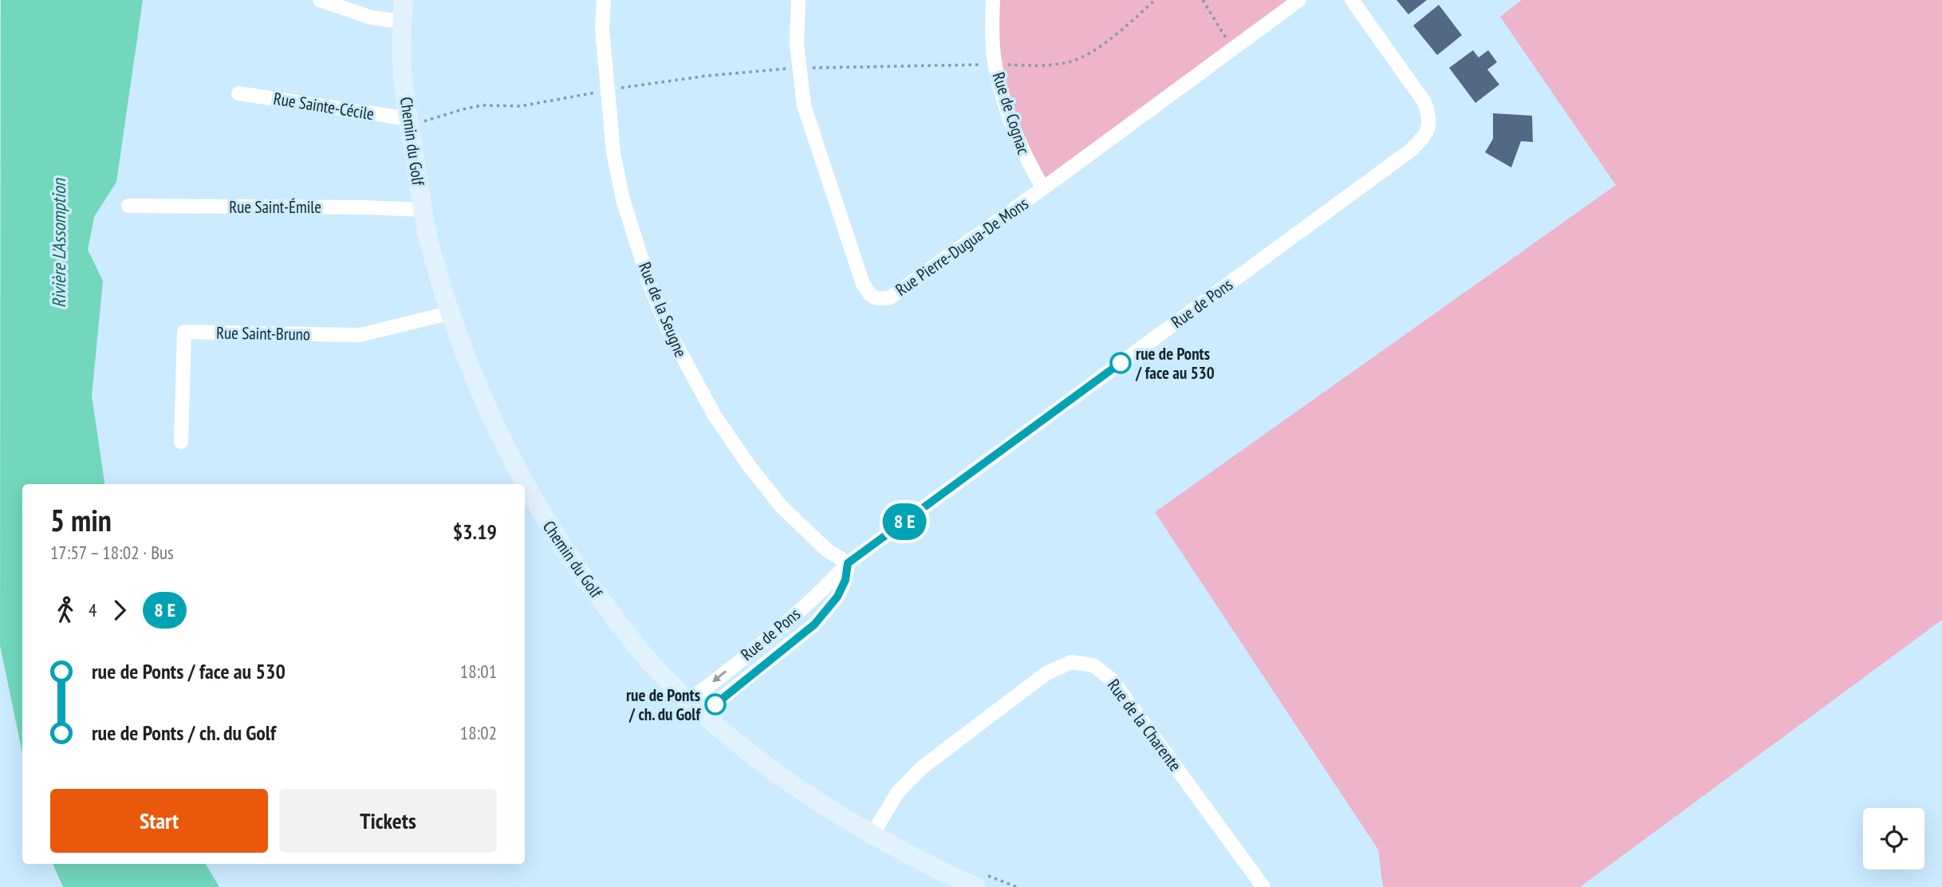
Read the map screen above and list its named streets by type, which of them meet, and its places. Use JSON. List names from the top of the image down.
{
  "streets": {
    "street": [
      "Rue Sainte-Cécile",
      "Rue de Cognac",
      "Chemin du Golf",
      "Rue Saint-Émile",
      "Rue Pierre-Dugua-De Mons",
      "Rue de Pons",
      "Rue de la Seugne",
      "Rue Saint-Bruno",
      "Rue de la Charente"
    ]
  },
  "crossings": [
    ["Rue Sainte-Cécile", "Chemin du Golf"],
    ["Rue de Cognac", "Rue Pierre-Dugua-De Mons"],
    ["Chemin du Golf", "Rue Saint-Émile"],
    ["Chemin du Golf", "Rue de Pons"],
    ["Chemin du Golf", "Rue Saint-Bruno"],
    ["Chemin du Golf", "Rue de la Charente"],
    ["Rue de Pons", "Rue de la Seugne"]
  ],
  "water": ["Rivière L'Assomption"],
  "places": ["rue de Ponts / face au 530", "rue de Ponts / ch. du Golf"],
  "page": {
    "on_map": "8 E",
    "heading": ["5 min", "17:57 – 18:02 · Bus", "$3.19"],
    "legs": ["4", "8 E"],
    "list": [
      {
        "name": "rue de Ponts / face au 530",
        "value": "18:01"
      },
      {
        "name": "rue de Ponts / ch. du Golf",
        "value": "18:02"
      }
    ],
    "buttons": ["Start", "Tickets"]
  }
}
